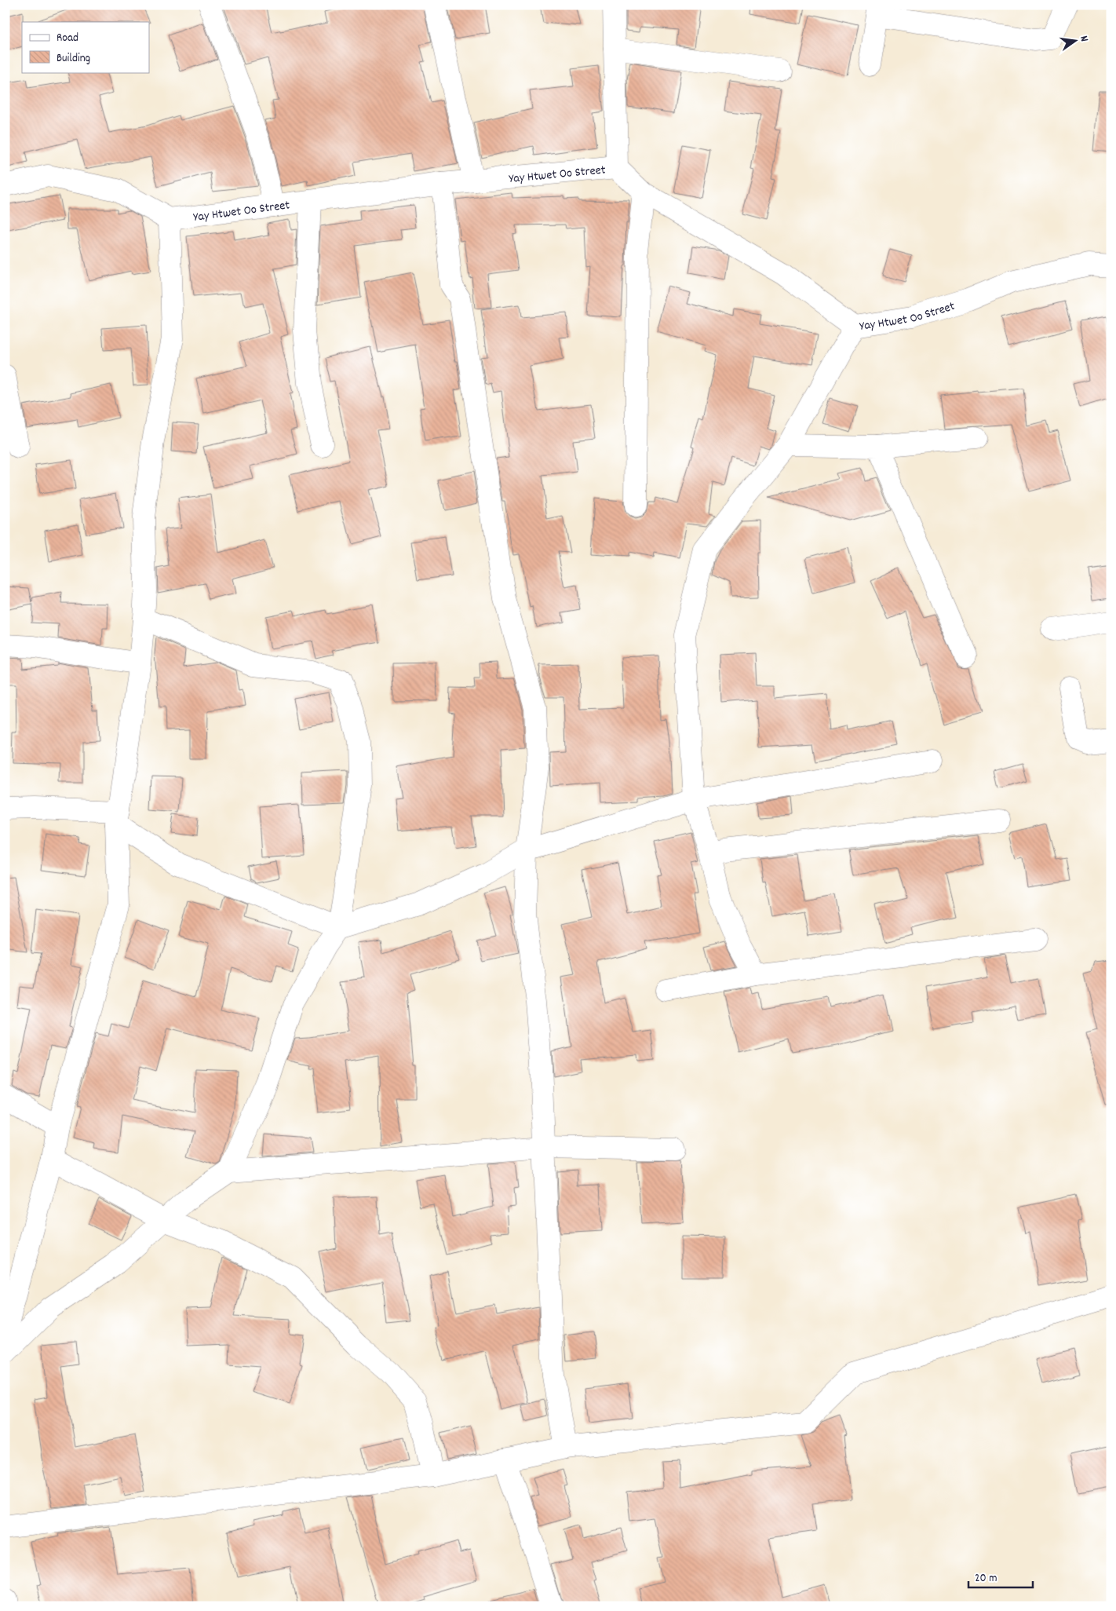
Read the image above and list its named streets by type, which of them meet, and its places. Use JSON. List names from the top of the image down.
{
  "streets": {
    "street": ["Yay Htwet Oo Street"]
  },
  "legend": ["Road", "Building"],
  "scale_bar": "20 m",
  "north": "right"
}
